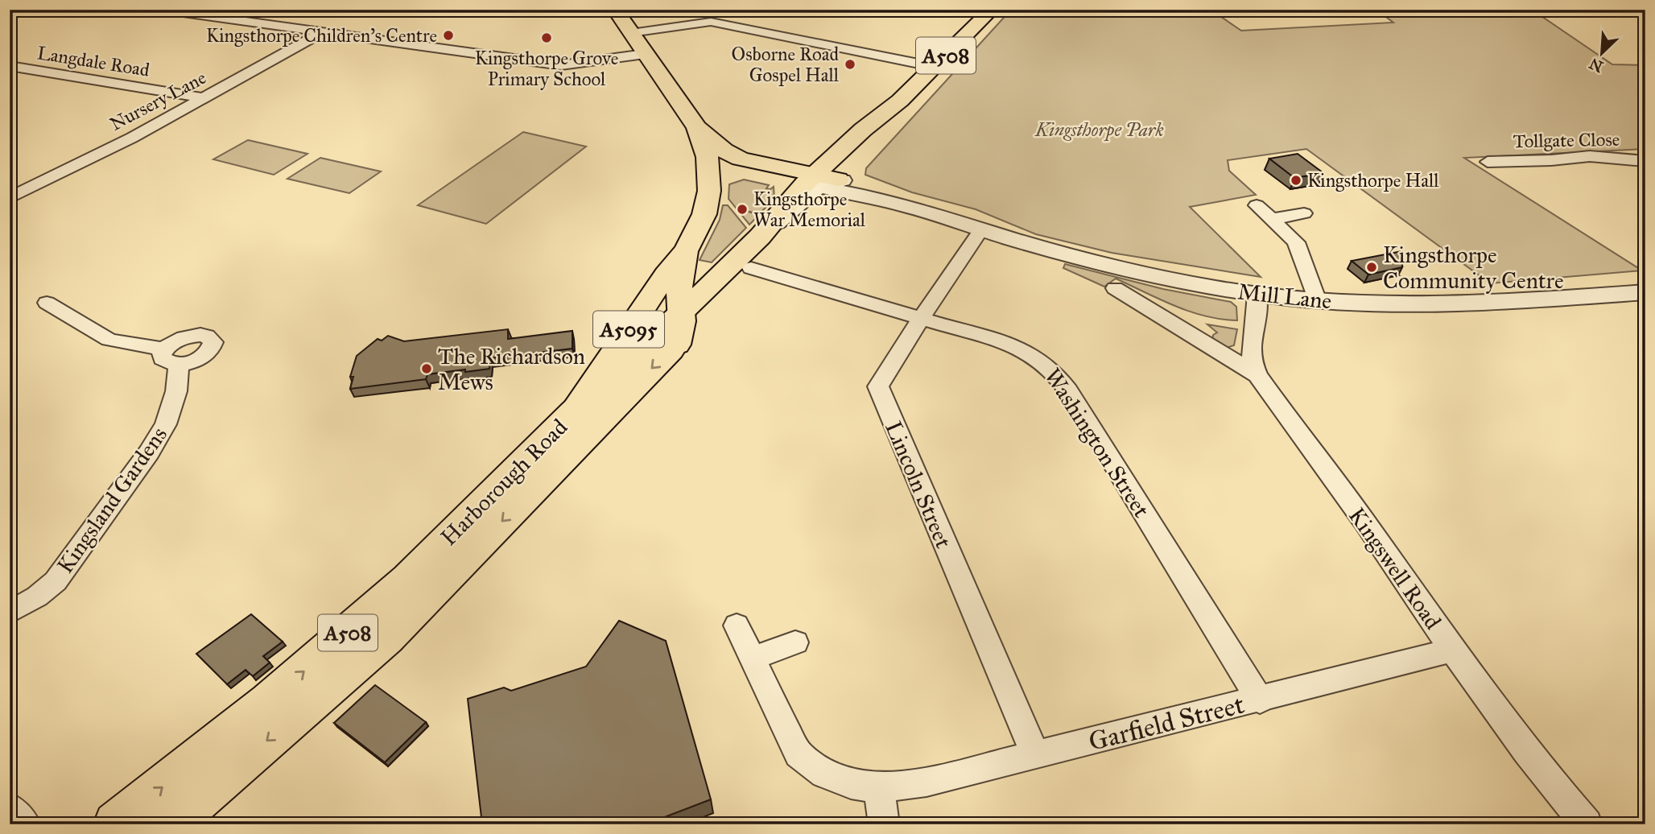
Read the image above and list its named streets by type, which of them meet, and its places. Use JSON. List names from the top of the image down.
{
  "streets": {
    "main road": ["A508", "A5095", "Harborough Road"],
    "street": [
      "Langdale Road",
      "Nursery Lane",
      "Tollgate Close",
      "Mill Lane",
      "Washington Street",
      "Lincoln Street",
      "Kingsland Gardens",
      "Kingswell Road",
      "Garfield Street"
    ]
  },
  "crossings": [
    ["Langdale Road", "Nursery Lane"],
    ["Mill Lane", "A5095"],
    ["Mill Lane", "Harborough Road"],
    ["Mill Lane", "Lincoln Street"],
    ["Mill Lane", "Kingswell Road"],
    ["A5095", "Harborough Road"],
    ["Washington Street", "Harborough Road"],
    ["Washington Street", "Lincoln Street"],
    ["Washington Street", "Garfield Street"],
    ["Lincoln Street", "Garfield Street"],
    ["Kingswell Road", "Garfield Street"]
  ],
  "parks": ["Kingsthorpe Park"],
  "places": [
    "Kingsthorpe Children's Centre",
    "Kingsthorpe Grove Primary School",
    "Osborne Road Gospel Hall",
    "Kingsthorpe Hall",
    "Kingsthorpe War Memorial",
    "Kingsthorpe Community Centre",
    "The Richardson Mews"
  ],
  "north": "bottom left"
}
